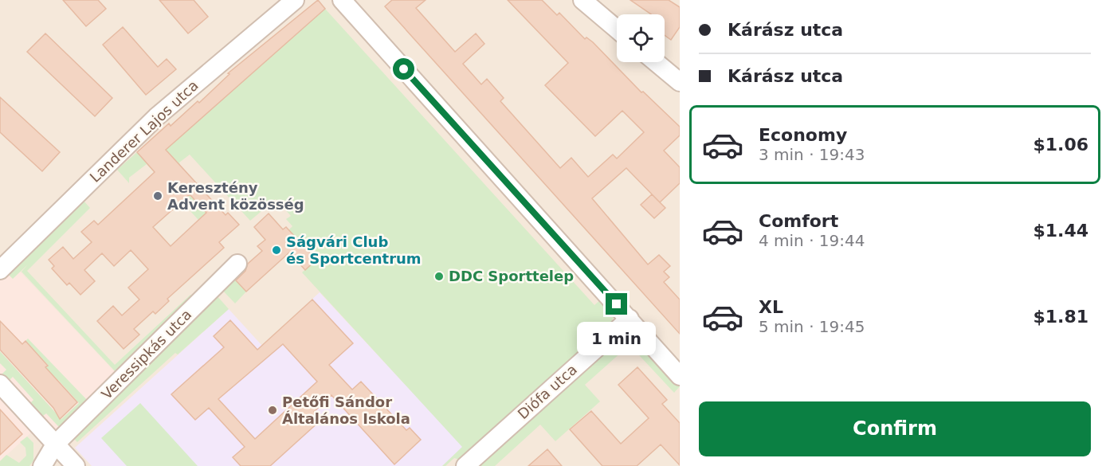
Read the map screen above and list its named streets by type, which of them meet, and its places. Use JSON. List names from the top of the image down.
{
  "streets": {
    "street": ["Landerer Lajos utca", "Veressipkás utca", "Diófa utca"]
  },
  "places": [
    "Keresztény Advent közösség",
    "Ságvári Club és Sportcentrum",
    "DDC Sporttelep",
    "Petőfi Sándor Általános Iskola"
  ],
  "page": {
    "banner": ["Kárász utca", "Kárász utca"],
    "list": [
      {
        "name": "Economy",
        "note": "3 min · 19:43",
        "value": "$1.06"
      },
      {
        "name": "Comfort",
        "note": "4 min · 19:44",
        "value": "$1.44"
      },
      {
        "name": "XL",
        "note": "5 min · 19:45",
        "value": "$1.81"
      }
    ],
    "bubble": "1 min",
    "buttons": "Confirm"
  }
}
